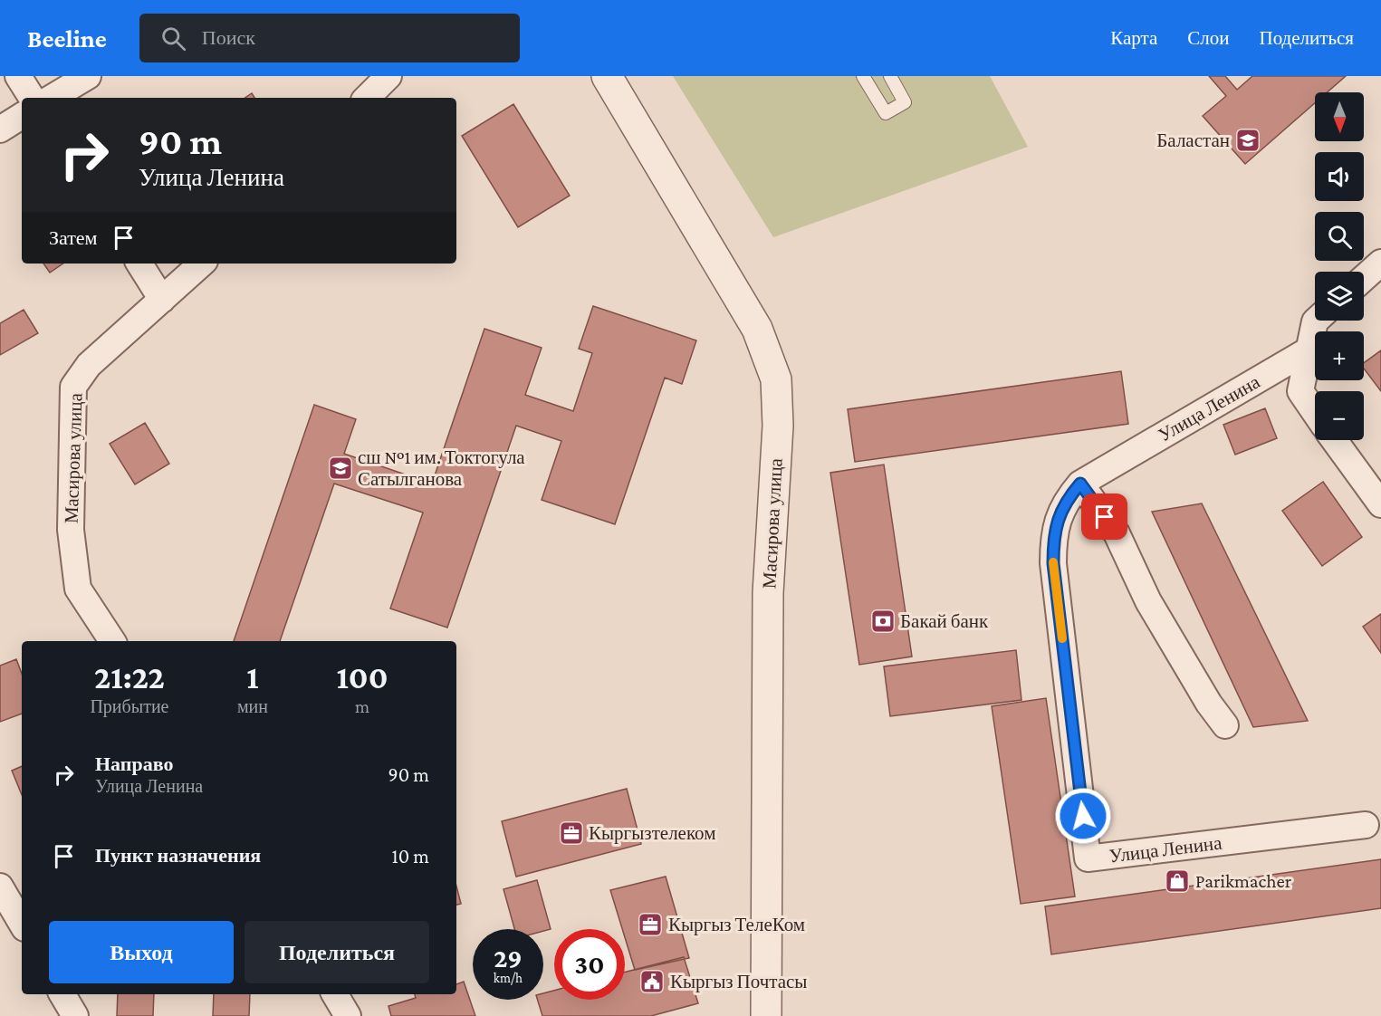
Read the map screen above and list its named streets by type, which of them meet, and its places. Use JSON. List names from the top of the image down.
{
  "streets": {
    "street": ["Улица Ленина", "Масирова улица"]
  },
  "places": {
    "school or university": ["Баластан", "сш №1 им. Токтогула Сатылганова"],
    "bank": ["Бакай банк"],
    "office": ["Кыргызтелеком", "Кыргыз ТелеКом"],
    "shop": ["Parikmacher"],
    "public building": ["Кыргыз Почтасы"]
  },
  "north": "bottom",
  "page": {
    "header": "Beeline",
    "search": "Поиск",
    "nav": ["Карта", "Слои", "Поделиться"],
    "map_buttons": ["+", "−"],
    "turn": ["90 m", "Улица Ленина"],
    "then": "Затем",
    "eta": [
      "21:22",
      "Прибытие",
      "1",
      "мин",
      "100",
      "m"
    ],
    "list": [
      {
        "name": "Направо",
        "note": "Улица Ленина",
        "value": "90 m"
      },
      {
        "name": "Пункт назначения",
        "value": "10 m"
      }
    ],
    "buttons": ["Выход", "Поделиться"],
    "speed": "29 km/h",
    "limit": "30"
  }
}
